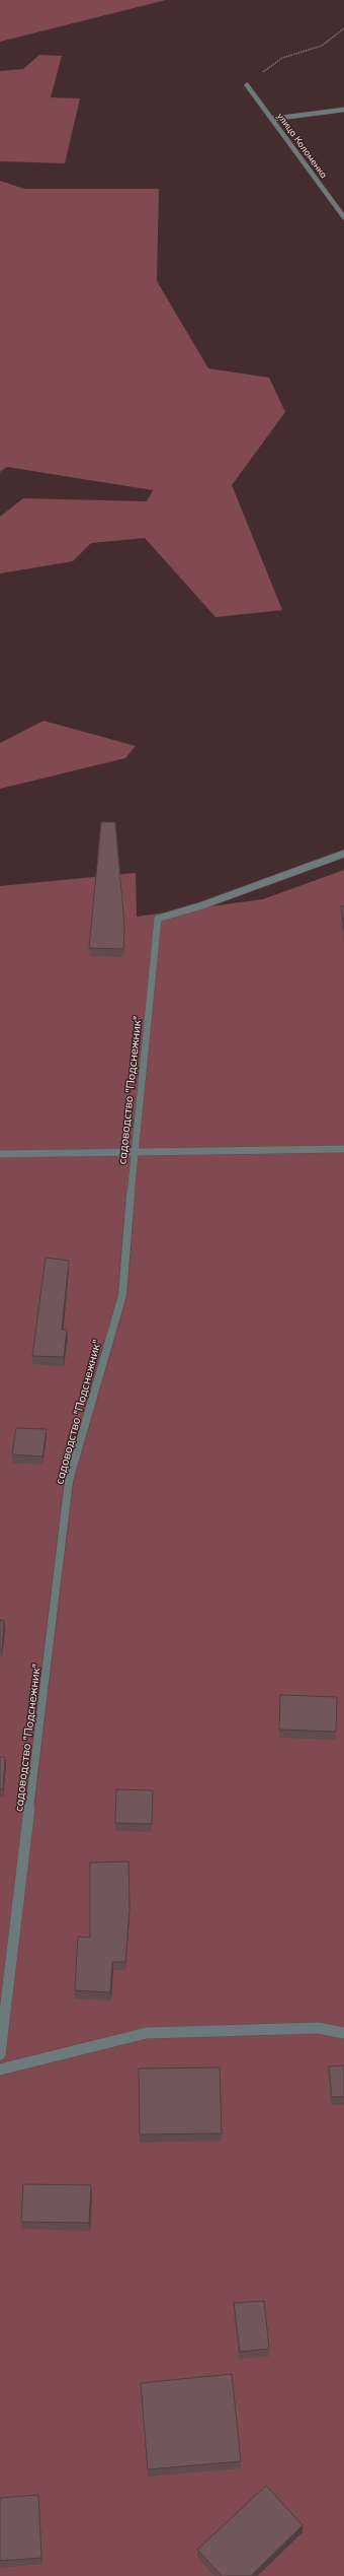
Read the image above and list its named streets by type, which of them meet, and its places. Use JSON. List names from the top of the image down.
{
  "streets": {
    "street": ["улица Коломенка", "садоводство \"Подснежник\""]
  }
}
